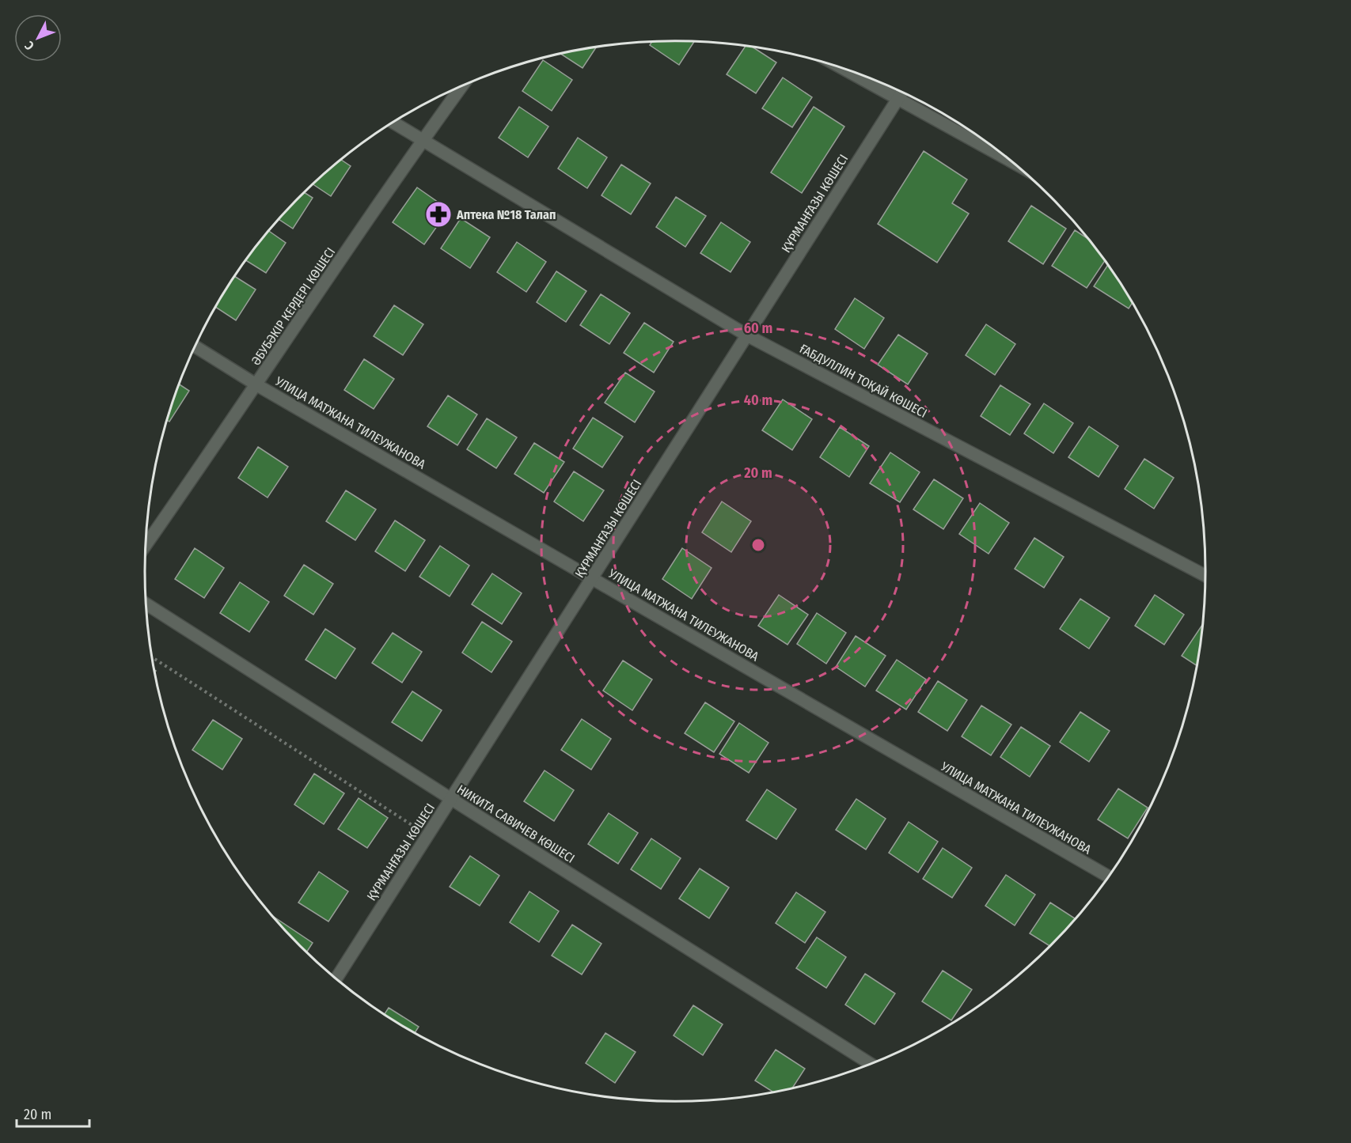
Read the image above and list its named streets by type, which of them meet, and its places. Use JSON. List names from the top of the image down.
{
  "streets": {
    "street": [
      "ҚҰРМАНҒАЗЫ КӨШЕСІ",
      "ӘБУБӘКІР КЕРДЕРІ КӨШЕСІ",
      "ҒАБДУЛЛИН ТОҚАЙ КӨШЕСІ",
      "УЛИЦА МАТЖАНА ТИЛЕУЖАНОВА",
      "НИКИТА САВИЧЕВ КӨШЕСІ"
    ]
  },
  "crossings": [
    ["ҚҰРМАНҒАЗЫ КӨШЕСІ", "ҒАБДУЛЛИН ТОҚАЙ КӨШЕСІ"],
    ["ҚҰРМАНҒАЗЫ КӨШЕСІ", "УЛИЦА МАТЖАНА ТИЛЕУЖАНОВА"],
    ["ҚҰРМАНҒАЗЫ КӨШЕСІ", "НИКИТА САВИЧЕВ КӨШЕСІ"],
    ["ӘБУБӘКІР КЕРДЕРІ КӨШЕСІ", "ҒАБДУЛЛИН ТОҚАЙ КӨШЕСІ"],
    ["ӘБУБӘКІР КЕРДЕРІ КӨШЕСІ", "УЛИЦА МАТЖАНА ТИЛЕУЖАНОВА"]
  ],
  "places": {
    "pharmacy": ["Аптека №18 Талап"]
  },
  "scale_bar": "20 m",
  "north": "bottom left",
  "rings": ["60 m", "40 m", "20 m"]
}
